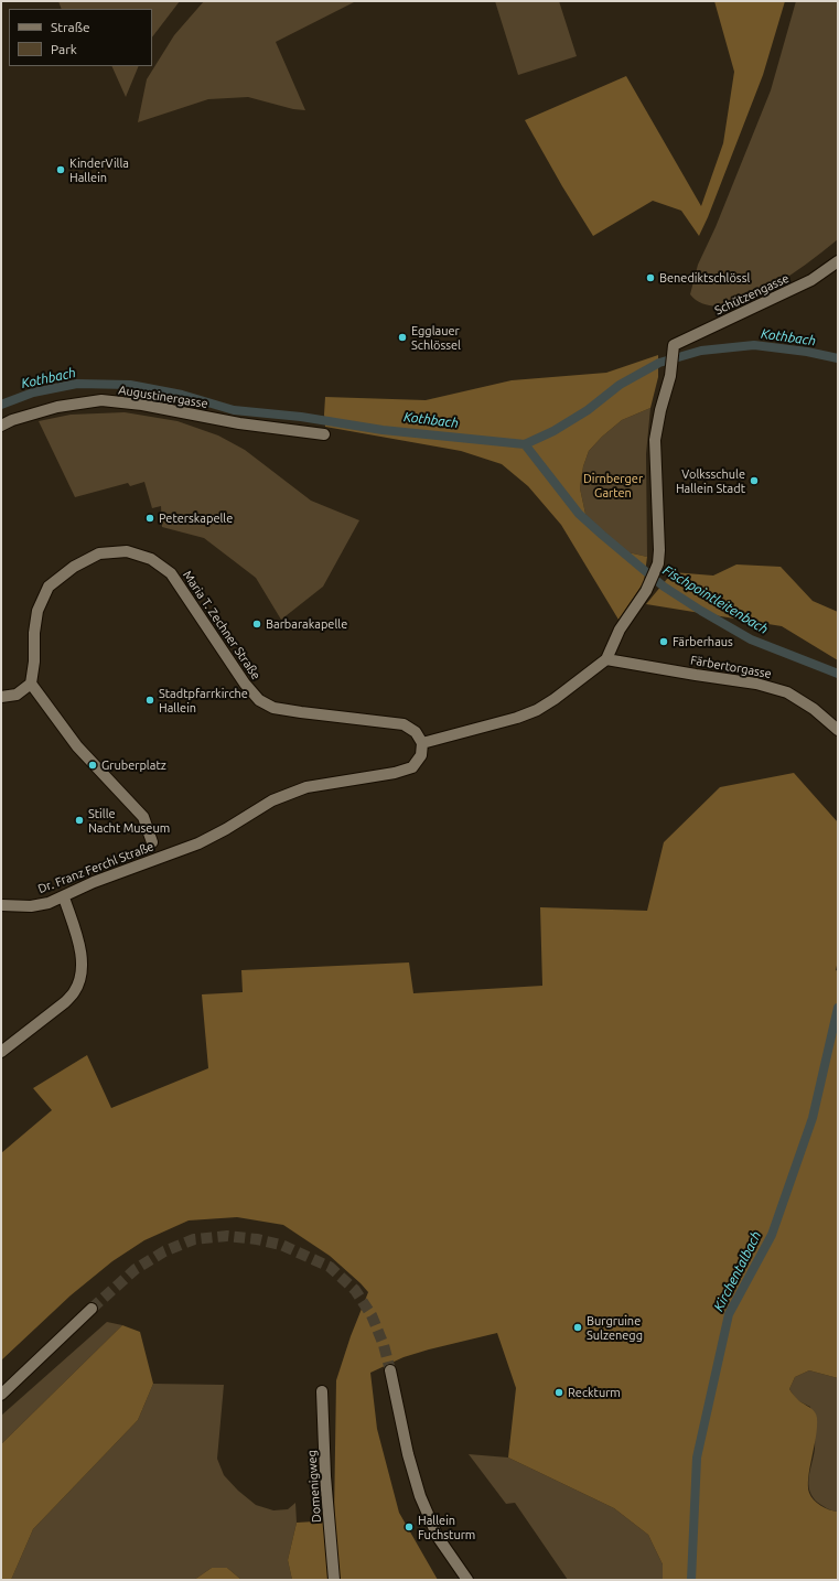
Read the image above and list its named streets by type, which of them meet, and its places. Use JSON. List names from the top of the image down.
{
  "streets": {
    "street": [
      "Schützengasse",
      "Augustinergasse",
      "Maria T. Zechner Straße",
      "Färbertorgasse",
      "Dr. Franz Ferchl Straße",
      "Domenigweg"
    ]
  },
  "crossings": [
    ["Schützengasse", "Färbertorgasse"],
    ["Maria T. Zechner Straße", "Dr. Franz Ferchl Straße"]
  ],
  "water": ["Kothbach", "Fischpointleitenbach", "Kirchentalbach"],
  "parks": ["Dirnberger Garten"],
  "places": [
    "KinderVilla Hallein",
    "Benediktschlössl",
    "Egglauer Schlössel",
    "Volksschule Hallein Stadt",
    "Peterskapelle",
    "Barbarakapelle",
    "Färberhaus",
    "Stadtpfarrkirche Hallein",
    "Gruberplatz",
    "Stille Nacht Museum",
    "Burgruine Sulzenegg",
    "Reckturm",
    "Hallein Fuchsturm"
  ],
  "legend": ["Straße", "Park"]
}
